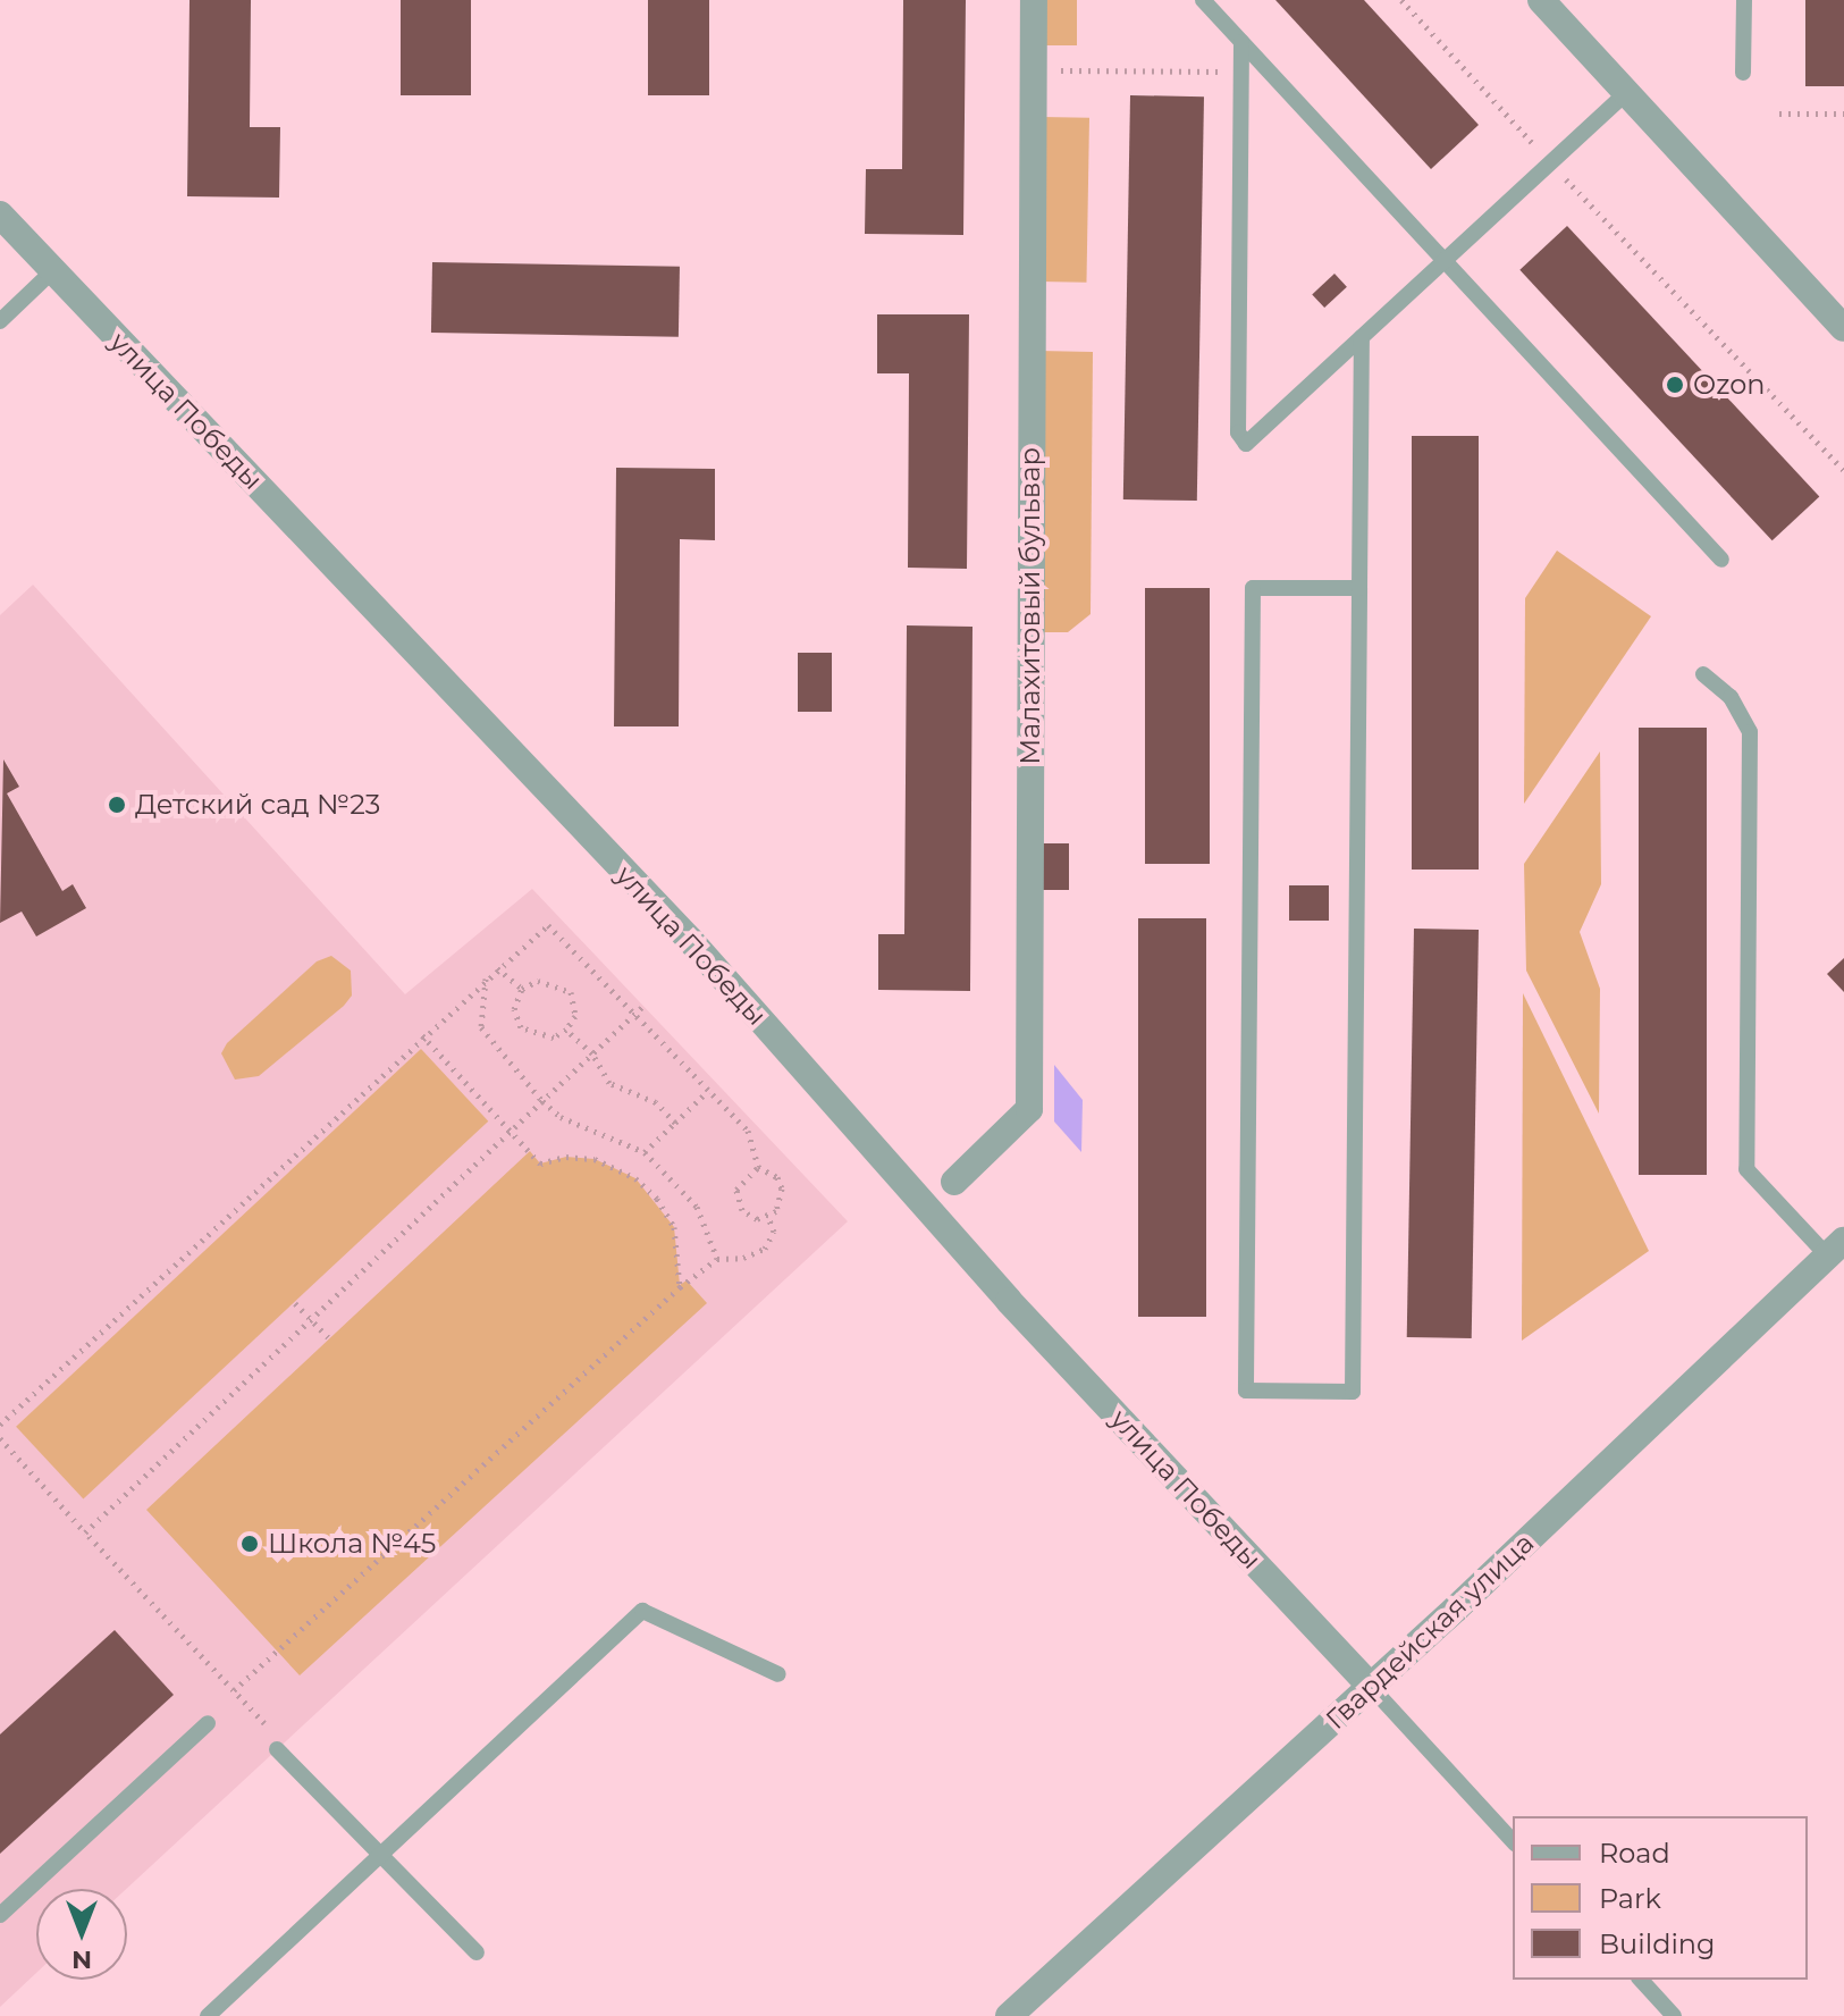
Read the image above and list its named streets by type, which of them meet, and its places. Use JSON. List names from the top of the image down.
{
  "streets": {
    "street": ["улица Победы", "Малахитовый бульвар", "Гвардейская улица"]
  },
  "crossings": [
    ["улица Победы", "Гвардейская улица"]
  ],
  "places": ["Ozon", "Детский сад №23", "Школа №45"],
  "legend": ["Road", "Park", "Building"],
  "north": "bottom"
}
